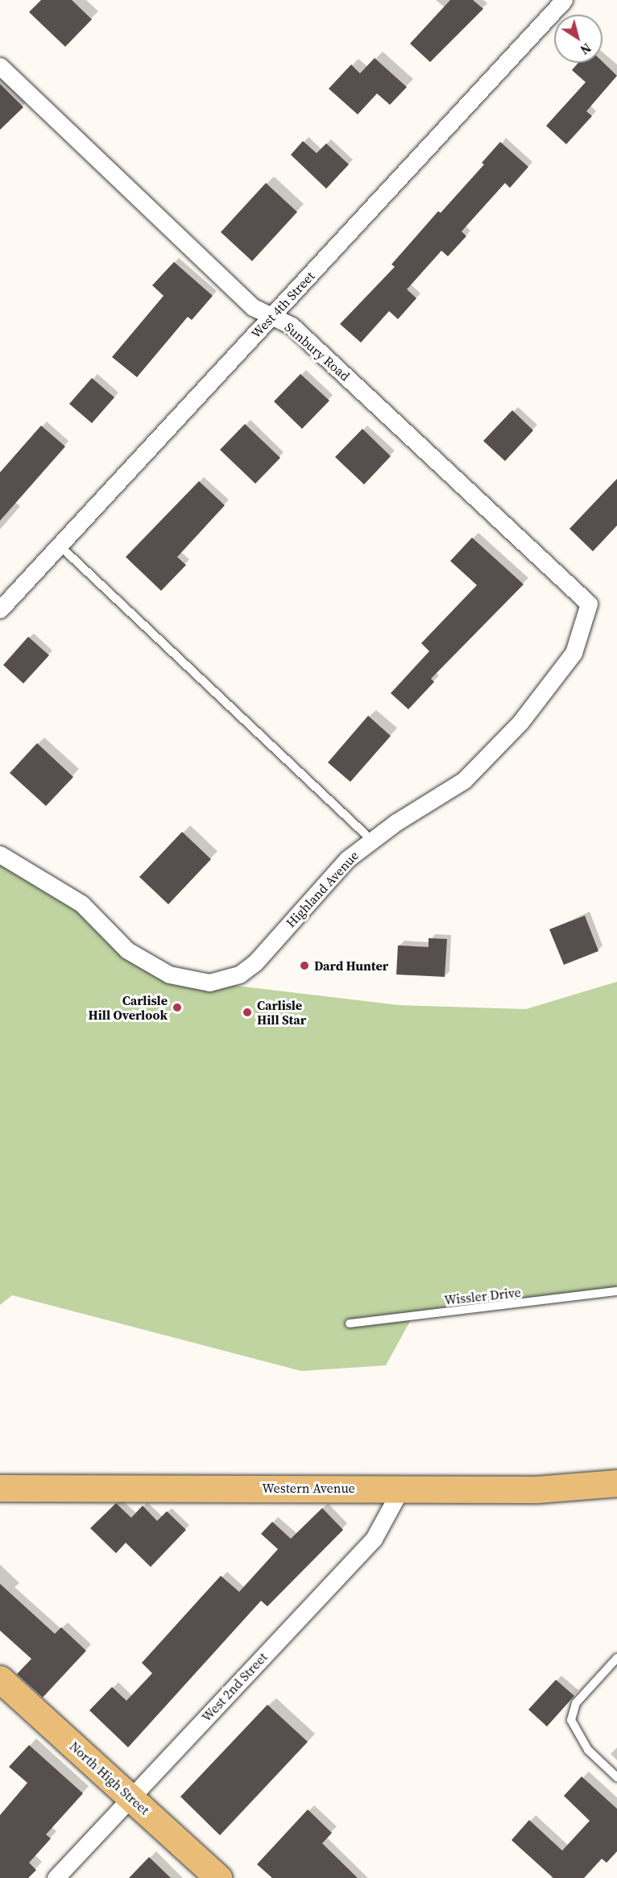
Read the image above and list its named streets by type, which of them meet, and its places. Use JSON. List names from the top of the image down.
{
  "streets": {
    "main road": ["Western Avenue", "North High Street"],
    "street": [
      "West 4th Street",
      "Sunbury Road",
      "Highland Avenue",
      "West 2nd Street"
    ],
    "lane": ["Wissler Drive"]
  },
  "crossings": [
    ["West 4th Street", "Sunbury Road"],
    ["Sunbury Road", "Highland Avenue"],
    ["Western Avenue", "West 2nd Street"],
    ["West 2nd Street", "North High Street"]
  ],
  "places": ["Dard Hunter", "Carlisle Hill Overlook", "Carlisle Hill Star"],
  "north": "bottom right"
}
